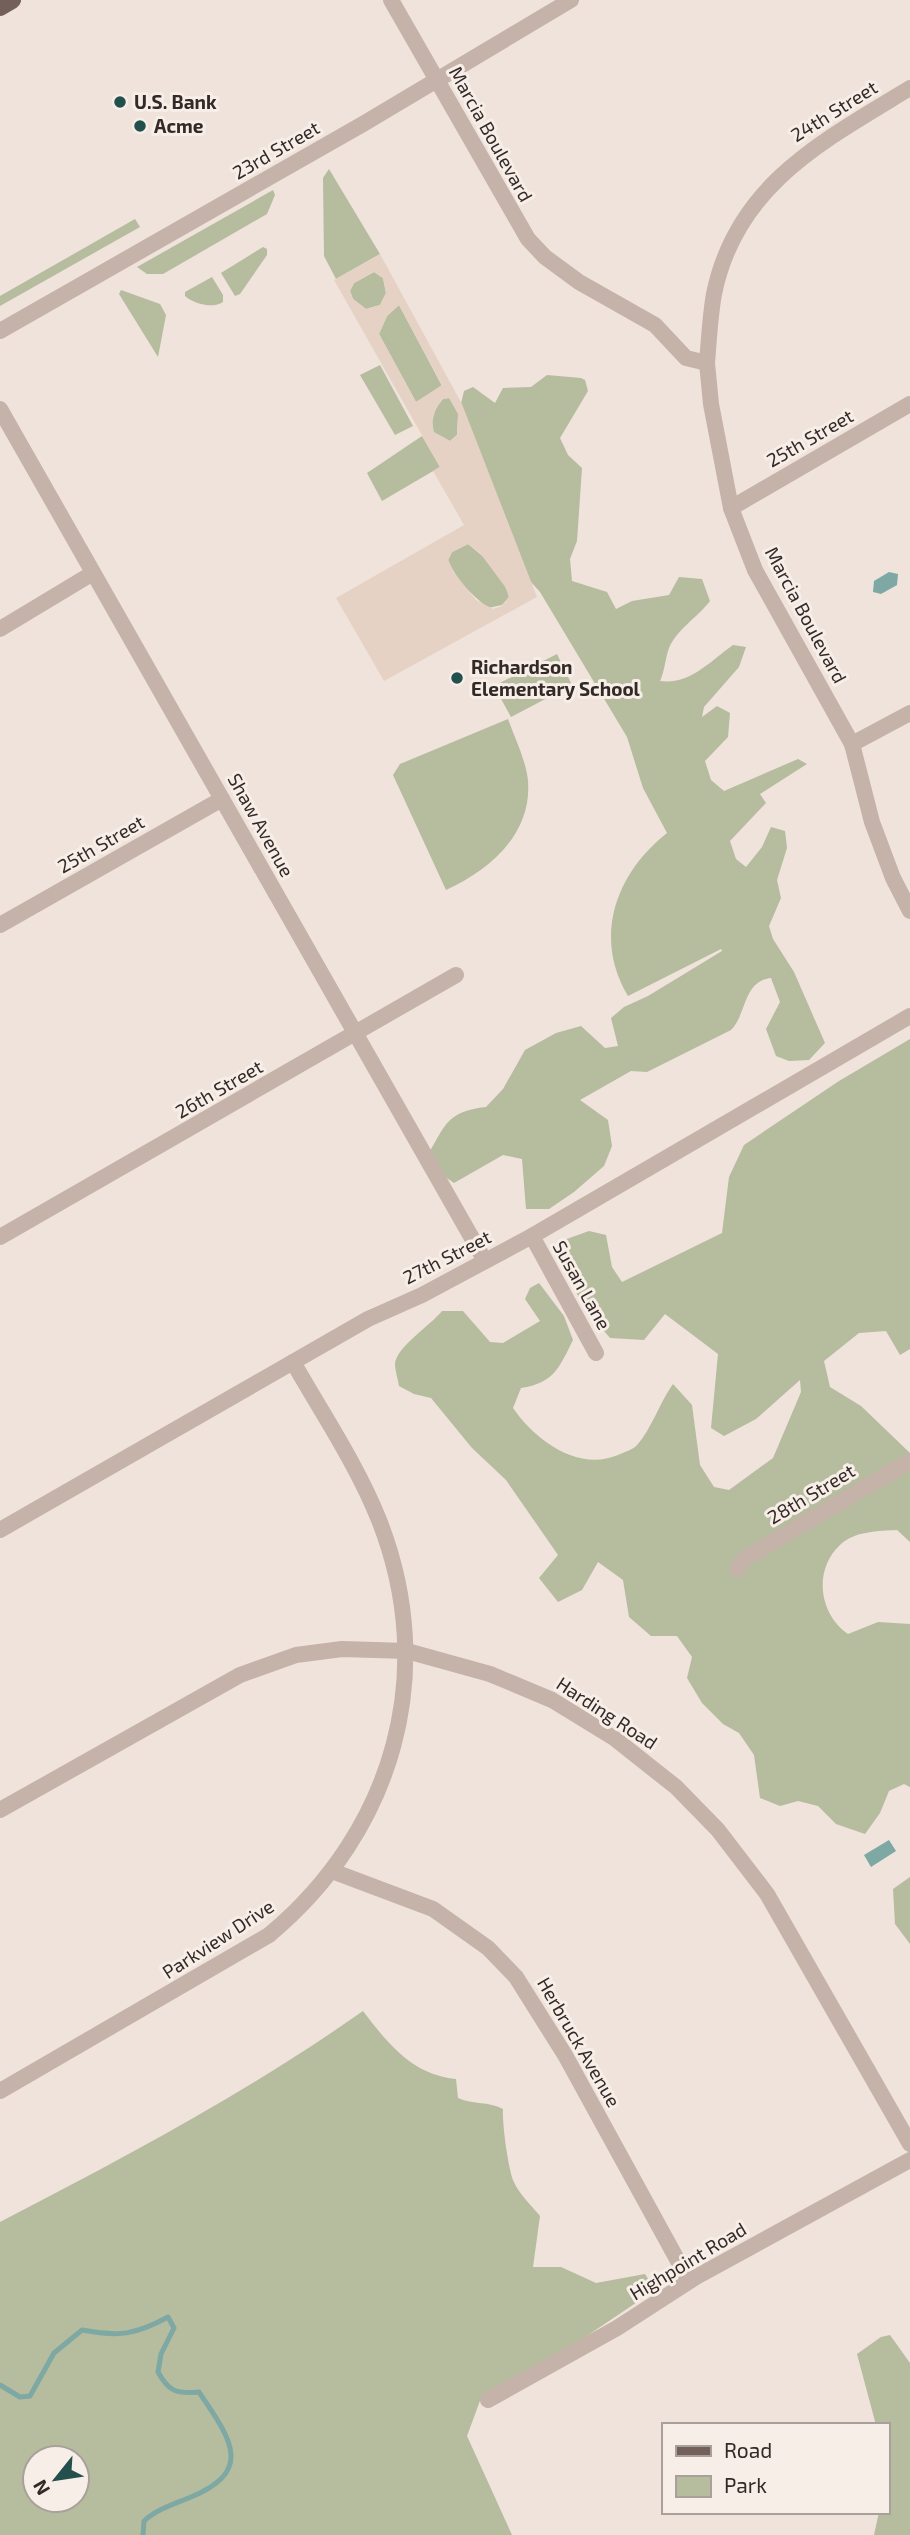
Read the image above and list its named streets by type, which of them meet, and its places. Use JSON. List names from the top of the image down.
{
  "streets": {
    "street": [
      "24th Street",
      "Marcia Boulevard",
      "23rd Street",
      "25th Street",
      "Shaw Avenue",
      "26th Street",
      "27th Street",
      "Susan Lane",
      "28th Street",
      "Harding Road",
      "Parkview Drive",
      "Herbruck Avenue",
      "Highpoint Road"
    ]
  },
  "crossings": [
    ["24th Street", "Marcia Boulevard"],
    ["Marcia Boulevard", "23rd Street"],
    ["Marcia Boulevard", "25th Street"],
    ["25th Street", "Shaw Avenue"],
    ["Shaw Avenue", "26th Street"],
    ["Shaw Avenue", "27th Street"],
    ["27th Street", "Susan Lane"],
    ["27th Street", "Parkview Drive"],
    ["Harding Road", "Parkview Drive"],
    ["Parkview Drive", "Herbruck Avenue"],
    ["Herbruck Avenue", "Highpoint Road"]
  ],
  "places": ["U.S. Bank", "Acme", "Richardson Elementary School"],
  "legend": ["Road", "Park"],
  "north": "bottom left"
}
